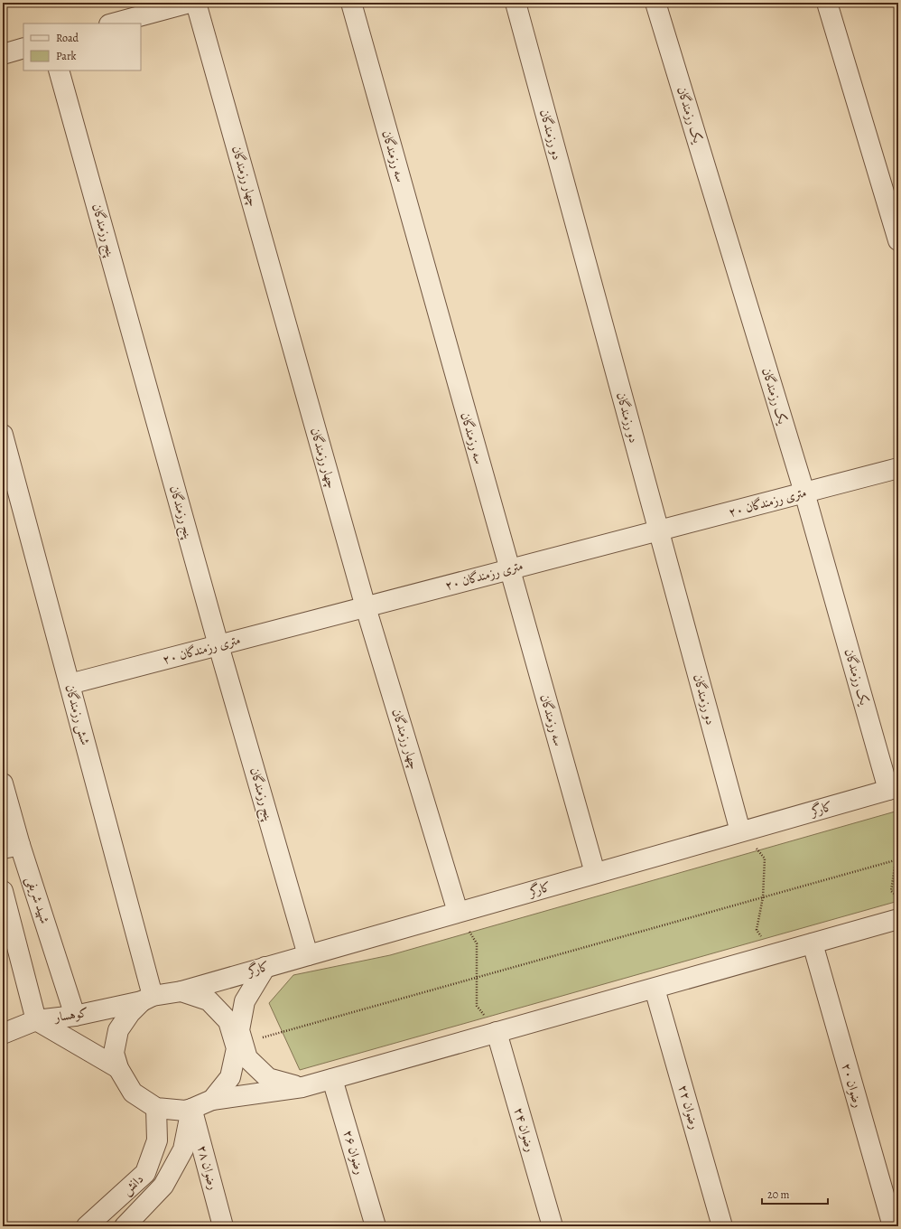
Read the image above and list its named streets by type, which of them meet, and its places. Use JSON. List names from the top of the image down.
{
  "streets": {
    "street": [
      "یک رزمندگان",
      "دو رزمندگان",
      "سه رزمندگان",
      "چهار رزمندگان",
      "پنج رزمندگان",
      "۲۰ متری رزمندگان",
      "شش رزمندگان",
      "کارگر",
      "شهید شریفی",
      "کوهسار",
      "رضوان ۲۰",
      "رضوان ۲۲",
      "رضوان ۲۴",
      "رضوان ۲۶",
      "رضوان ۲۸",
      "دانش"
    ]
  },
  "crossings": [
    ["یک رزمندگان", "۲۰ متری رزمندگان"],
    ["یک رزمندگان", "کارگر"],
    ["دو رزمندگان", "۲۰ متری رزمندگان"],
    ["دو رزمندگان", "کارگر"],
    ["سه رزمندگان", "۲۰ متری رزمندگان"],
    ["سه رزمندگان", "کارگر"],
    ["چهار رزمندگان", "۲۰ متری رزمندگان"],
    ["چهار رزمندگان", "کارگر"],
    ["پنج رزمندگان", "۲۰ متری رزمندگان"],
    ["پنج رزمندگان", "کارگر"],
    ["۲۰ متری رزمندگان", "شش رزمندگان"],
    ["شش رزمندگان", "کارگر"],
    ["شش رزمندگان", "کوهسار"],
    ["شش رزمندگان", "رضوان ۲۸"],
    ["شش رزمندگان", "دانش"],
    ["کارگر", "کوهسار"],
    ["کارگر", "رضوان ۲۸"],
    ["کارگر", "دانش"],
    ["شهید شریفی", "کوهسار"],
    ["کوهسار", "رضوان ۲۸"],
    ["کوهسار", "دانش"],
    ["رضوان ۲۸", "دانش"]
  ],
  "legend": ["Road", "Park"],
  "scale_bar": "20 m"
}
